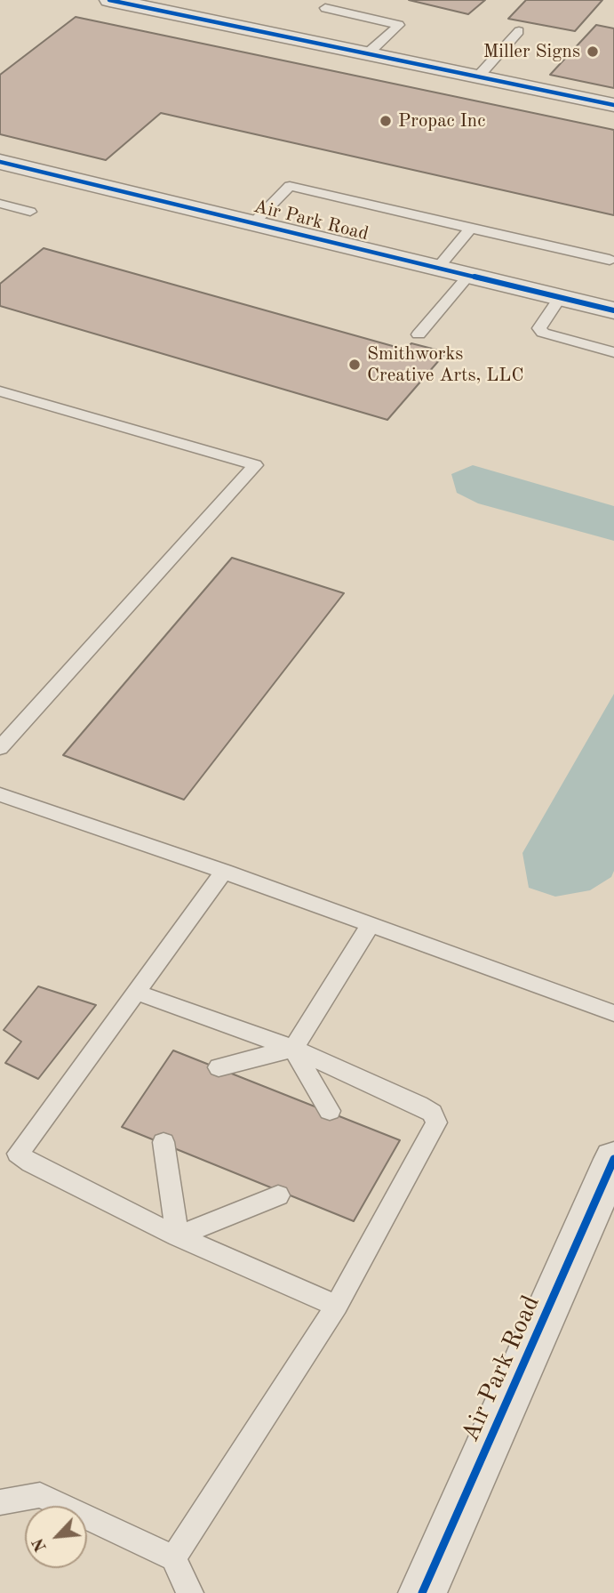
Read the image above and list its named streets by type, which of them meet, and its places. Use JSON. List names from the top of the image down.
{
  "streets": {
    "street": ["Air Park Road"]
  },
  "places": ["Miller Signs", "Propac Inc", "Smithworks Creative Arts, LLC"],
  "north": "bottom left"
}
